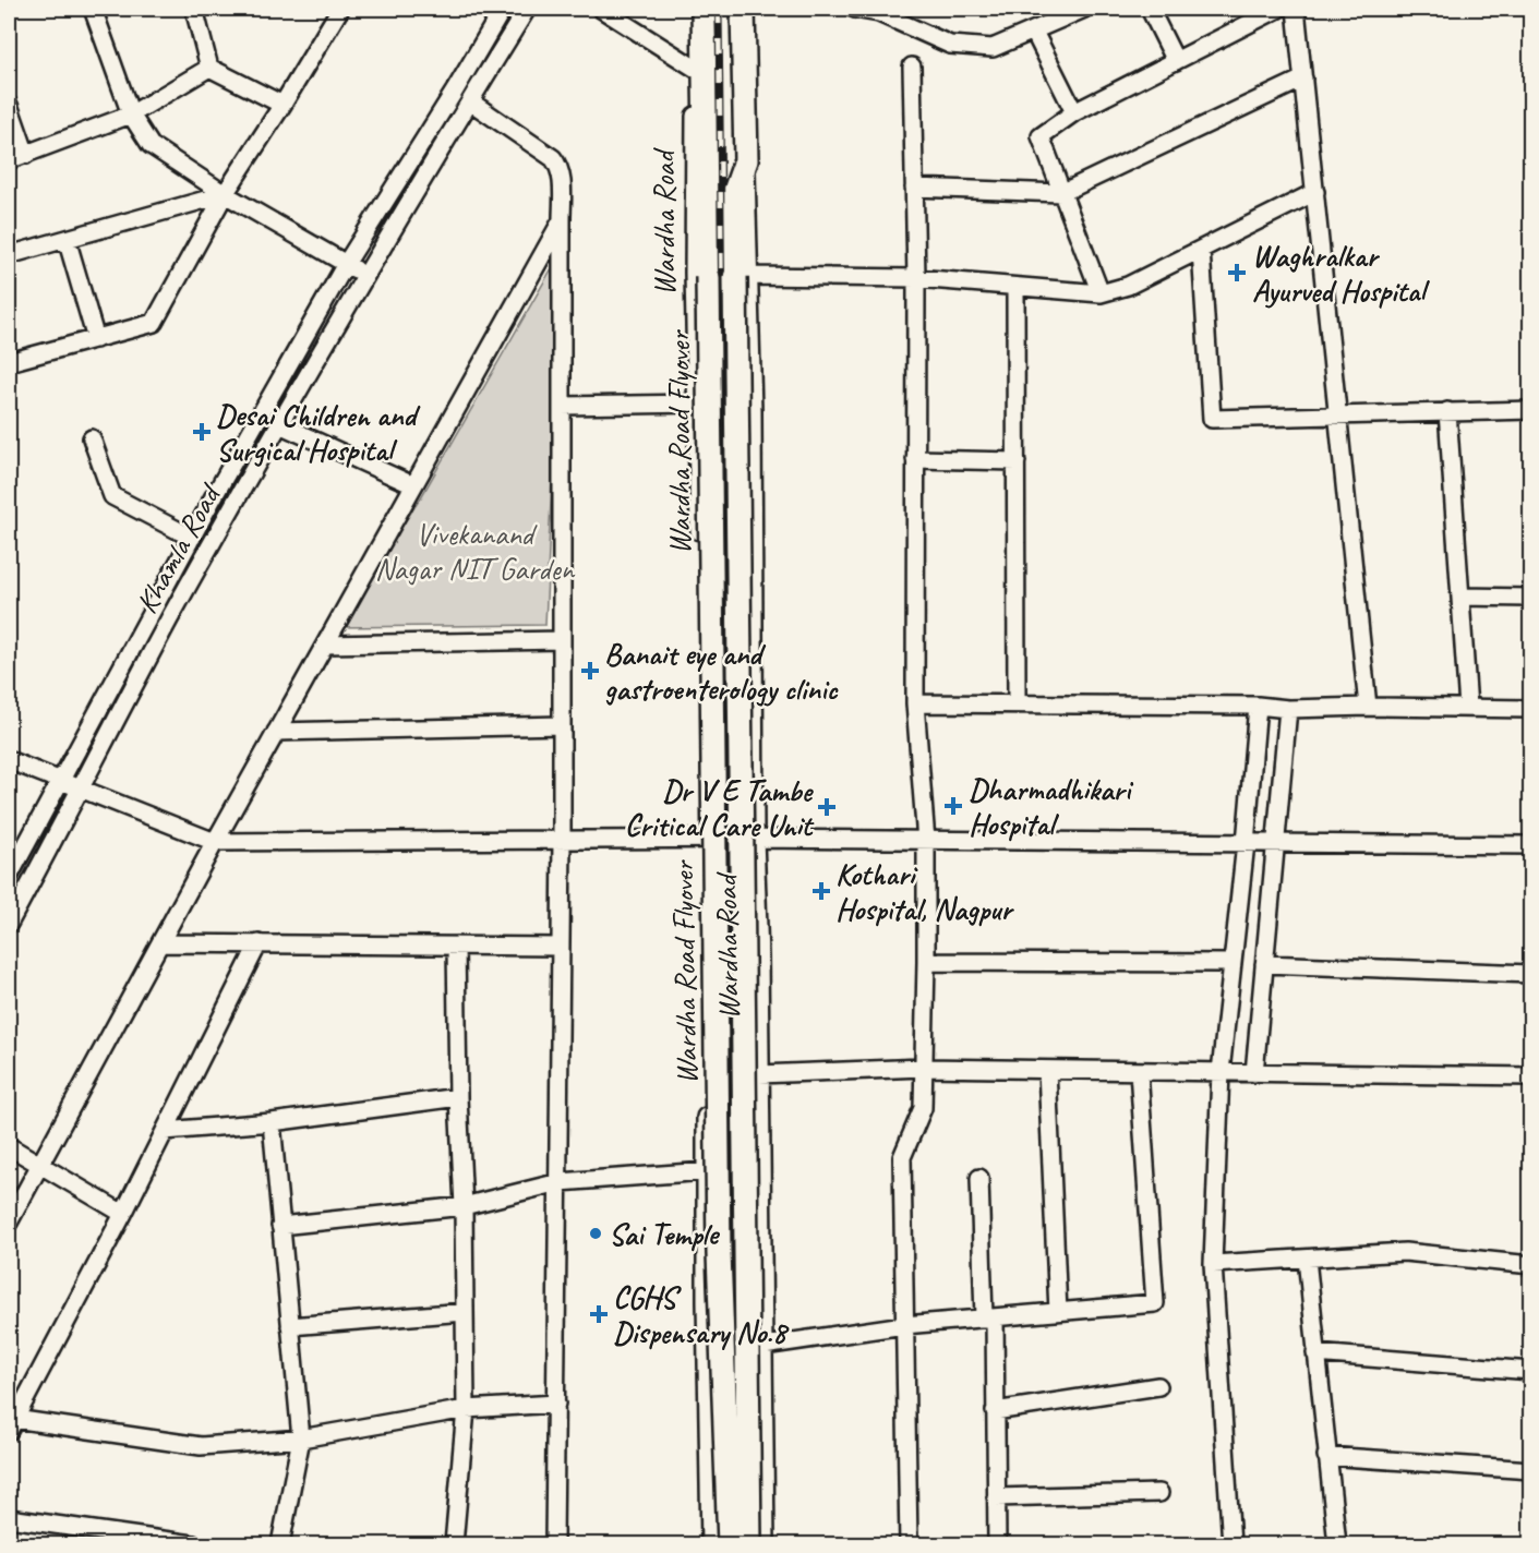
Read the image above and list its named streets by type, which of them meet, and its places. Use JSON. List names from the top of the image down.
{
  "streets": {
    "highway": ["Wardha Road", "Wardha Road Flyover"],
    "street": ["Khamla Road"]
  },
  "crossings": [
    ["Wardha Road", "Wardha Road Flyover"]
  ],
  "parks": ["Vivekanand Nagar NIT Garden"],
  "places": {
    "health": [
      "Waghralkar Ayurved Hospital",
      "Desai Children and Surgical Hospital",
      "Banait eye and gastroenterology clinic",
      "Dharmadhikari Hospital",
      "Dr V E Tambe Critical Care Unit",
      "Kothari Hospital, Nagpur",
      "CGHS Dispensary No.8"
    ],
    "other": ["Sai Temple"]
  }
}
